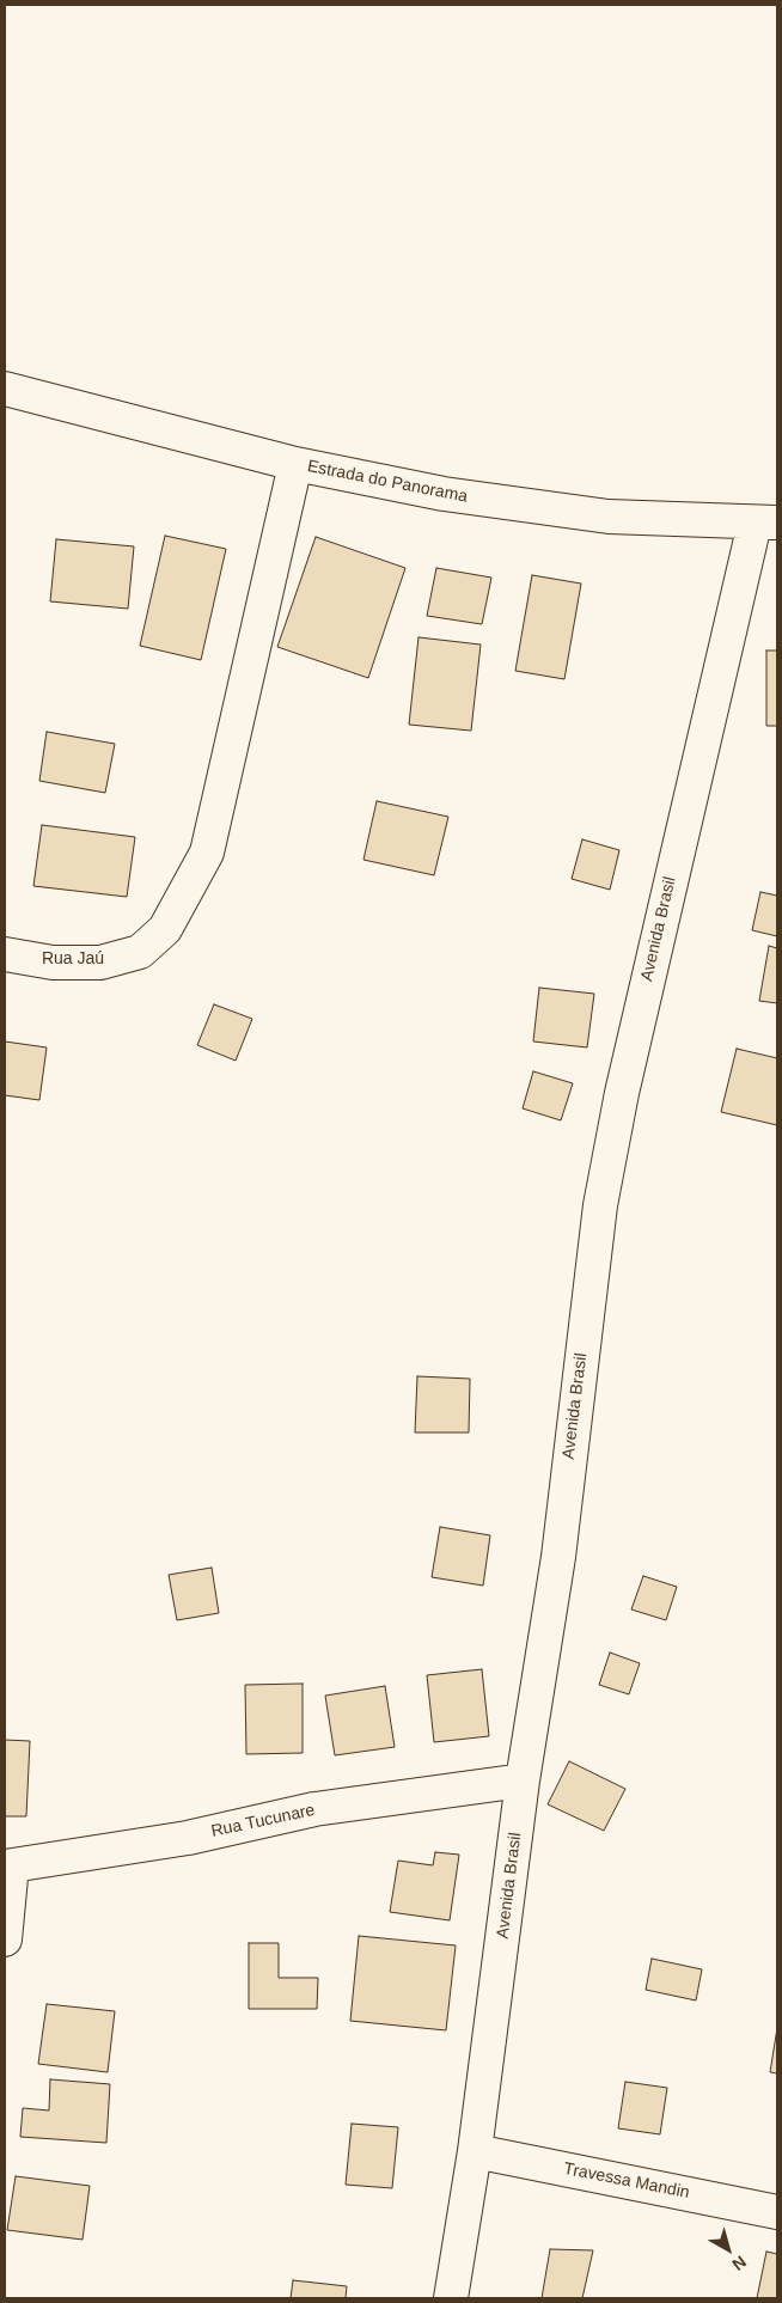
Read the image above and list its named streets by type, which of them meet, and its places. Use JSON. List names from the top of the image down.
{
  "streets": {
    "street": [
      "Estrada do Panorama",
      "Avenida Brasil",
      "Rua Jaú",
      "Rua Tucunare",
      "Travessa Mandin"
    ]
  },
  "crossings": [
    ["Estrada do Panorama", "Avenida Brasil"],
    ["Estrada do Panorama", "Rua Jaú"],
    ["Avenida Brasil", "Rua Tucunare"],
    ["Avenida Brasil", "Travessa Mandin"]
  ],
  "north": "bottom right"
}
